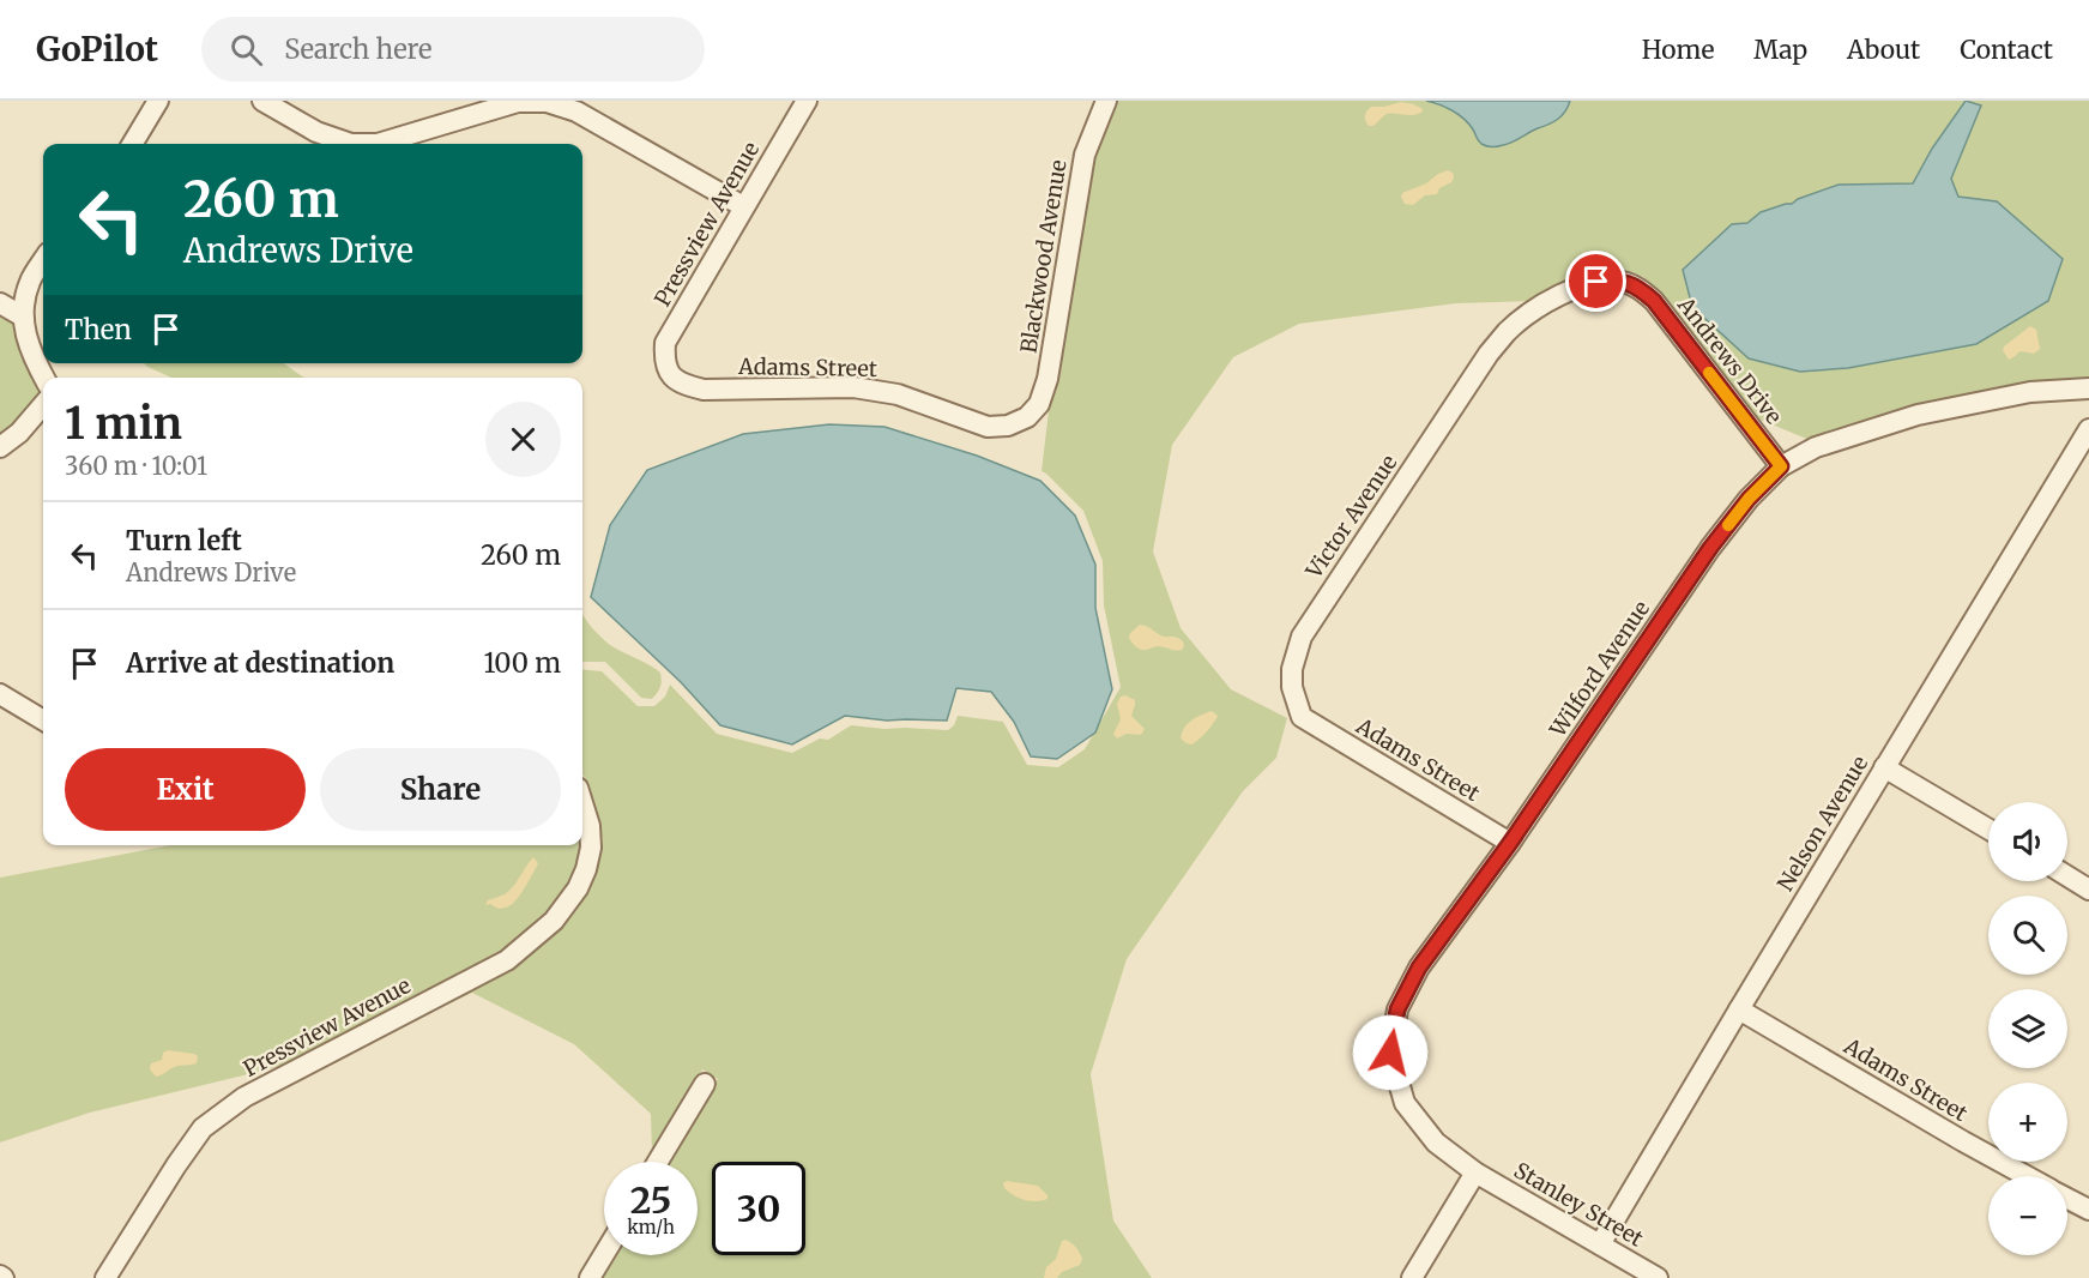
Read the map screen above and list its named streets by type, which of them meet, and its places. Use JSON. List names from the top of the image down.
{
  "streets": {
    "street": [
      "Pressview Avenue",
      "Blackwood Avenue",
      "Andrews Drive",
      "Adams Street",
      "Victor Avenue",
      "Wilford Avenue",
      "Nelson Avenue",
      "Stanley Street"
    ]
  },
  "crossings": [
    ["Pressview Avenue", "Adams Street"],
    ["Blackwood Avenue", "Adams Street"],
    ["Andrews Drive", "Victor Avenue"],
    ["Andrews Drive", "Wilford Avenue"],
    ["Adams Street", "Victor Avenue"],
    ["Adams Street", "Wilford Avenue"],
    ["Adams Street", "Nelson Avenue"],
    ["Wilford Avenue", "Stanley Street"],
    ["Nelson Avenue", "Stanley Street"]
  ],
  "page": {
    "header": "GoPilot",
    "search": "Search here",
    "nav": [
      "Home",
      "Map",
      "About",
      "Contact"
    ],
    "turn": ["260 m", "Andrews Drive"],
    "then": "Then",
    "heading": ["1 min", "360 m · 10:01"],
    "list": [
      {
        "name": "Turn left",
        "note": "Andrews Drive",
        "value": "260 m"
      },
      {
        "name": "Arrive at destination",
        "value": "100 m"
      }
    ],
    "buttons": ["Exit", "Share"],
    "map_buttons": ["+", "−"],
    "speed": "25 km/h",
    "limit": "30"
  }
}
